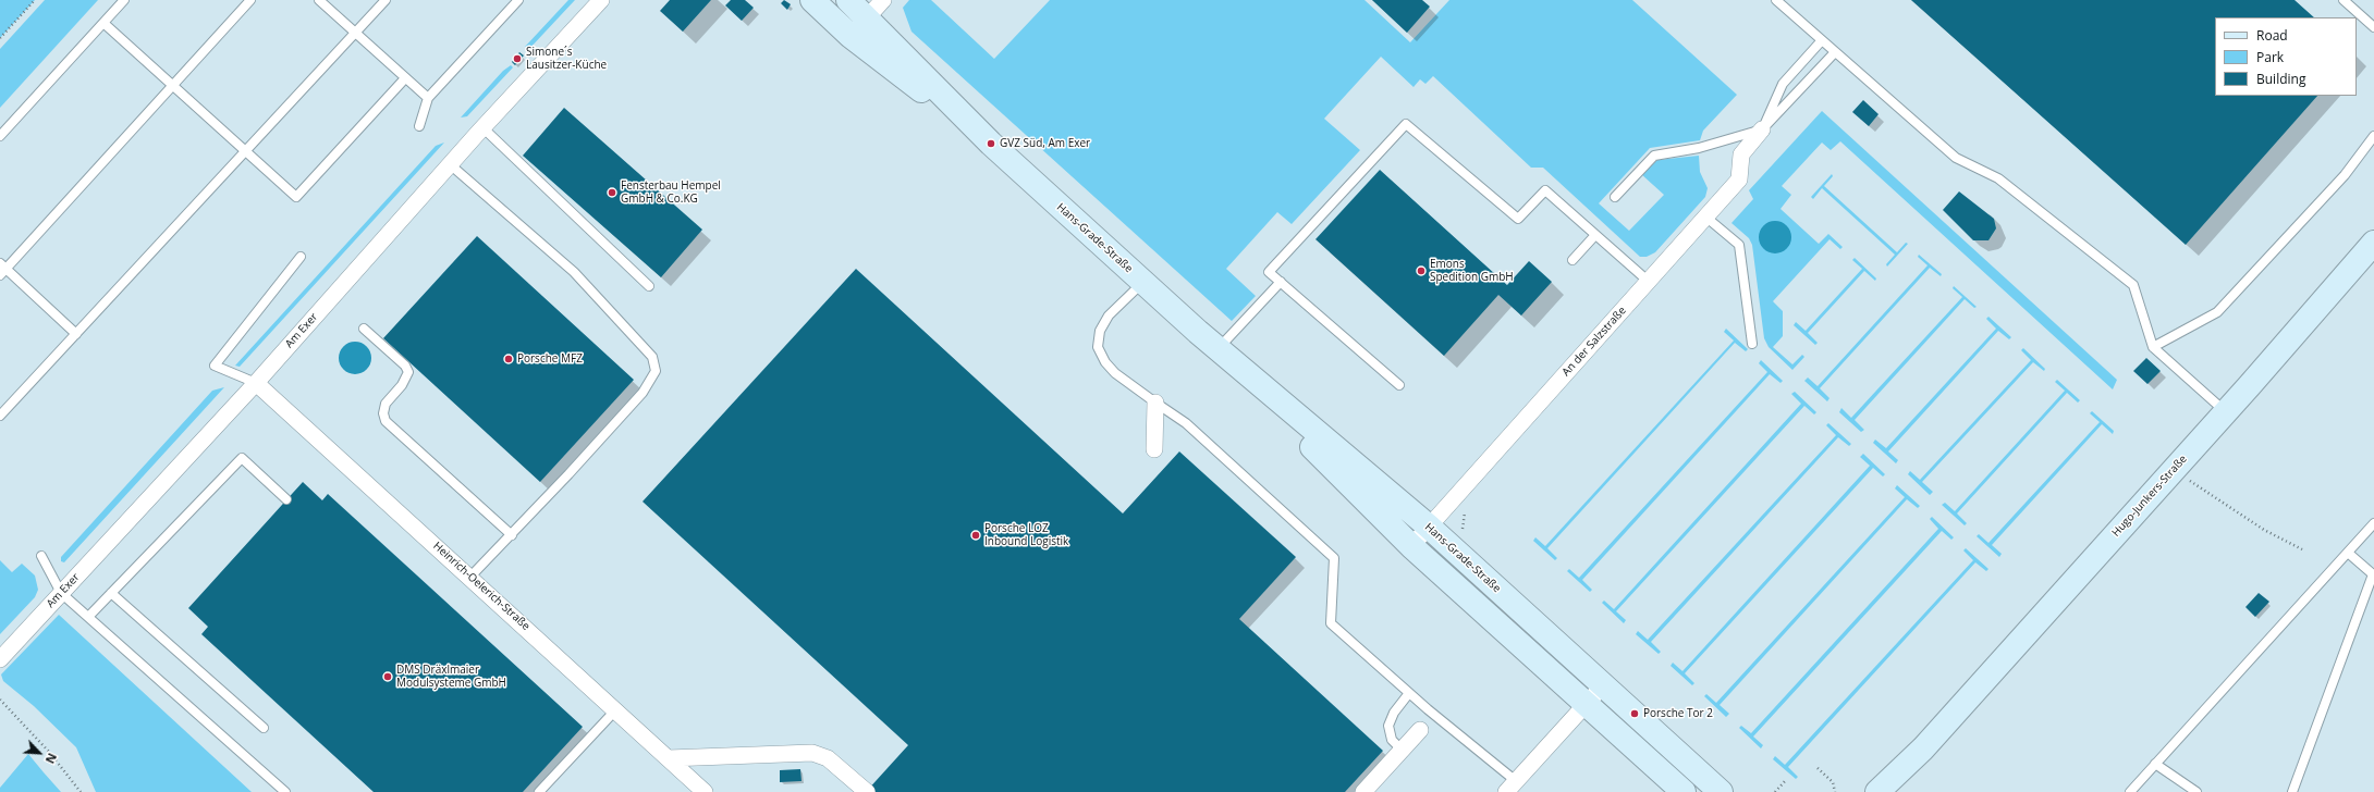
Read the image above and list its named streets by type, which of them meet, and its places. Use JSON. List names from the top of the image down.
{
  "streets": {
    "street": [
      "Hans-Grade-Straße",
      "Am Exer",
      "An der Salzstraße",
      "Hugo-Junkers-Straße",
      "Heinrich-Oelerich-Straße"
    ]
  },
  "crossings": [
    ["Hans-Grade-Straße", "An der Salzstraße"],
    ["Am Exer", "Heinrich-Oelerich-Straße"]
  ],
  "places": [
    "Simone´s Lausitzer-Küche",
    "GVZ Süd, Am Exer",
    "Fensterbau Hempel GmbH & Co.KG",
    "Emons Spedition GmbH",
    "Porsche MFZ",
    "Porsche LOZ Inbound Logistik",
    "DMS Dräxlmaier Modulsysteme GmbH",
    "Porsche Tor 2"
  ],
  "legend": ["Road", "Park", "Building"],
  "north": "bottom right"
}
